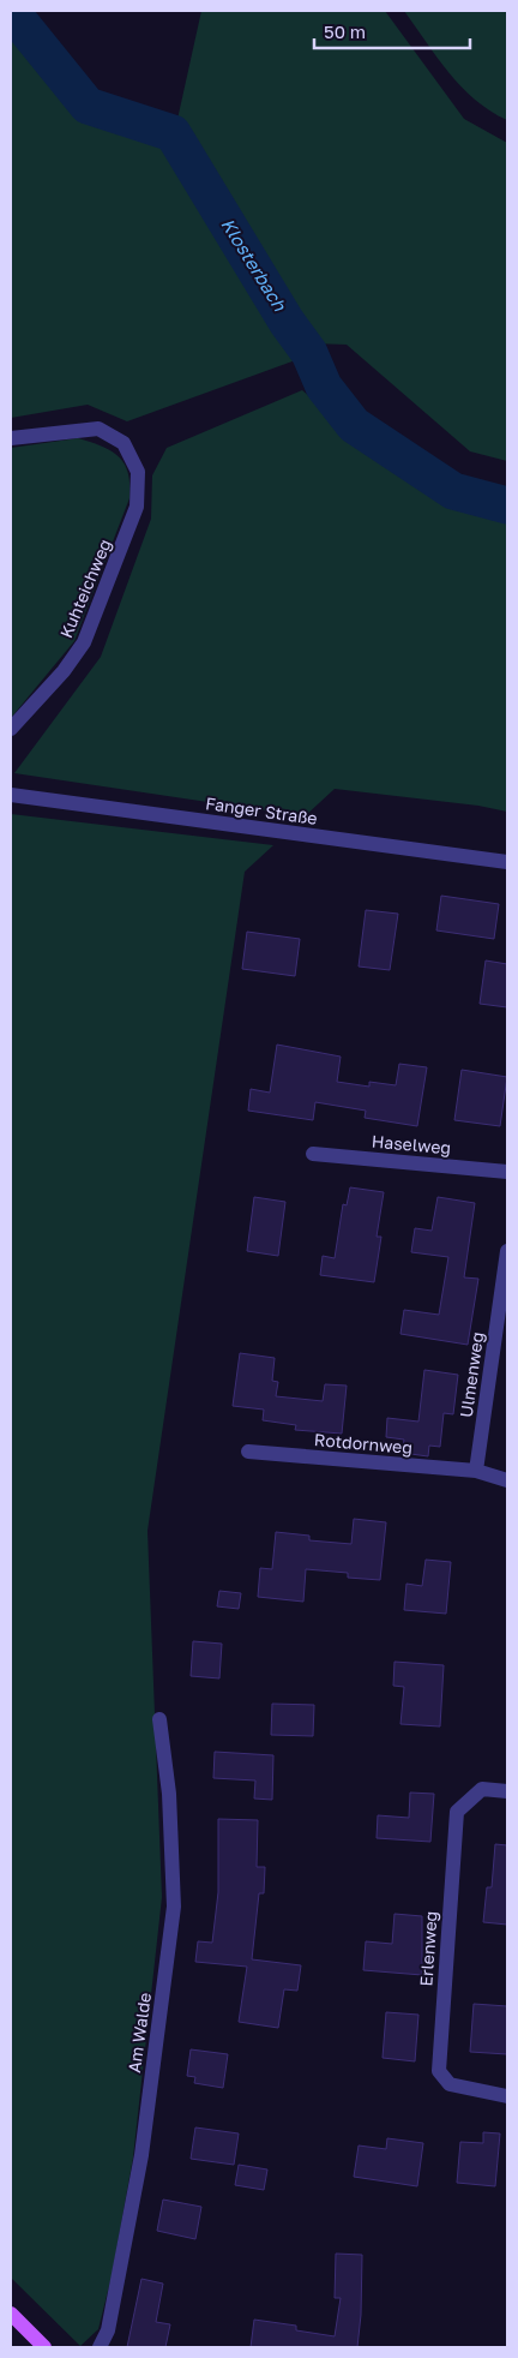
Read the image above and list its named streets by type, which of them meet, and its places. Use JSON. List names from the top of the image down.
{
  "streets": {
    "street": [
      "Kuhteichweg",
      "Fanger Straße",
      "Haselweg",
      "Ulmenweg",
      "Rotdornweg",
      "Erlenweg",
      "Am Walde"
    ]
  },
  "crossings": [
    ["Ulmenweg", "Rotdornweg"]
  ],
  "water": ["Klosterbach"],
  "scale_bar": "50 m"
}
